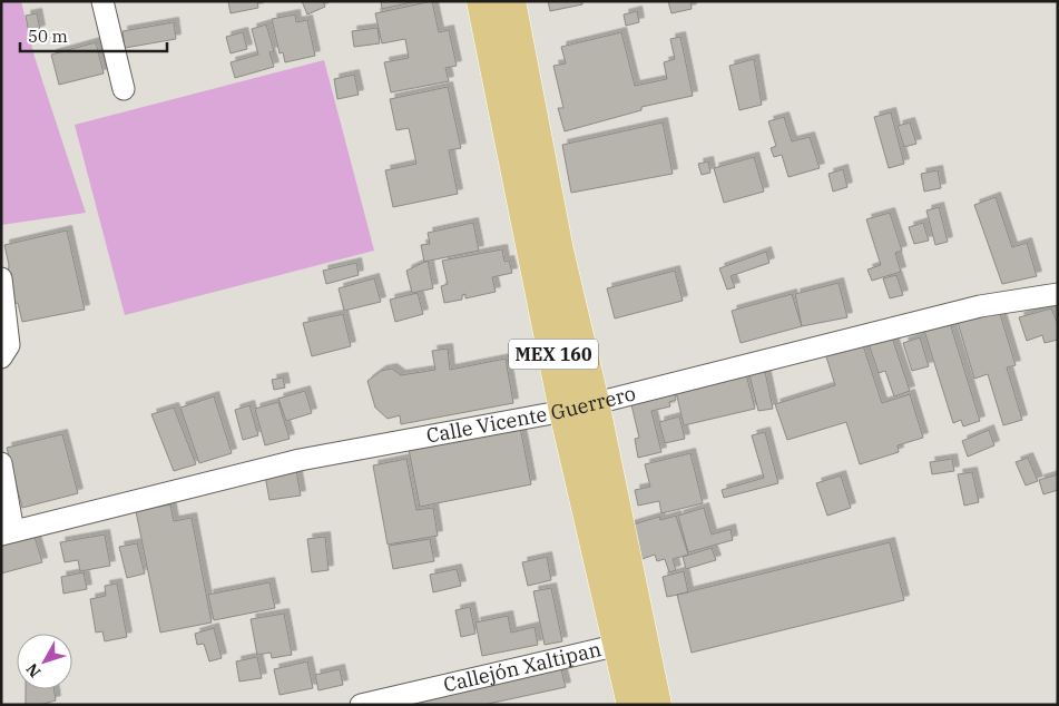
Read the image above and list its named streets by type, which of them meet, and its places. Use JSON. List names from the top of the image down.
{
  "streets": {
    "main road": ["MEX 160"],
    "street": ["Calle Vicente Guerrero", "Callejón Xaltipan"]
  },
  "crossings": [
    ["MEX 160", "Calle Vicente Guerrero"],
    ["MEX 160", "Callejón Xaltipan"]
  ],
  "scale_bar": "50 m",
  "north": "bottom left"
}
